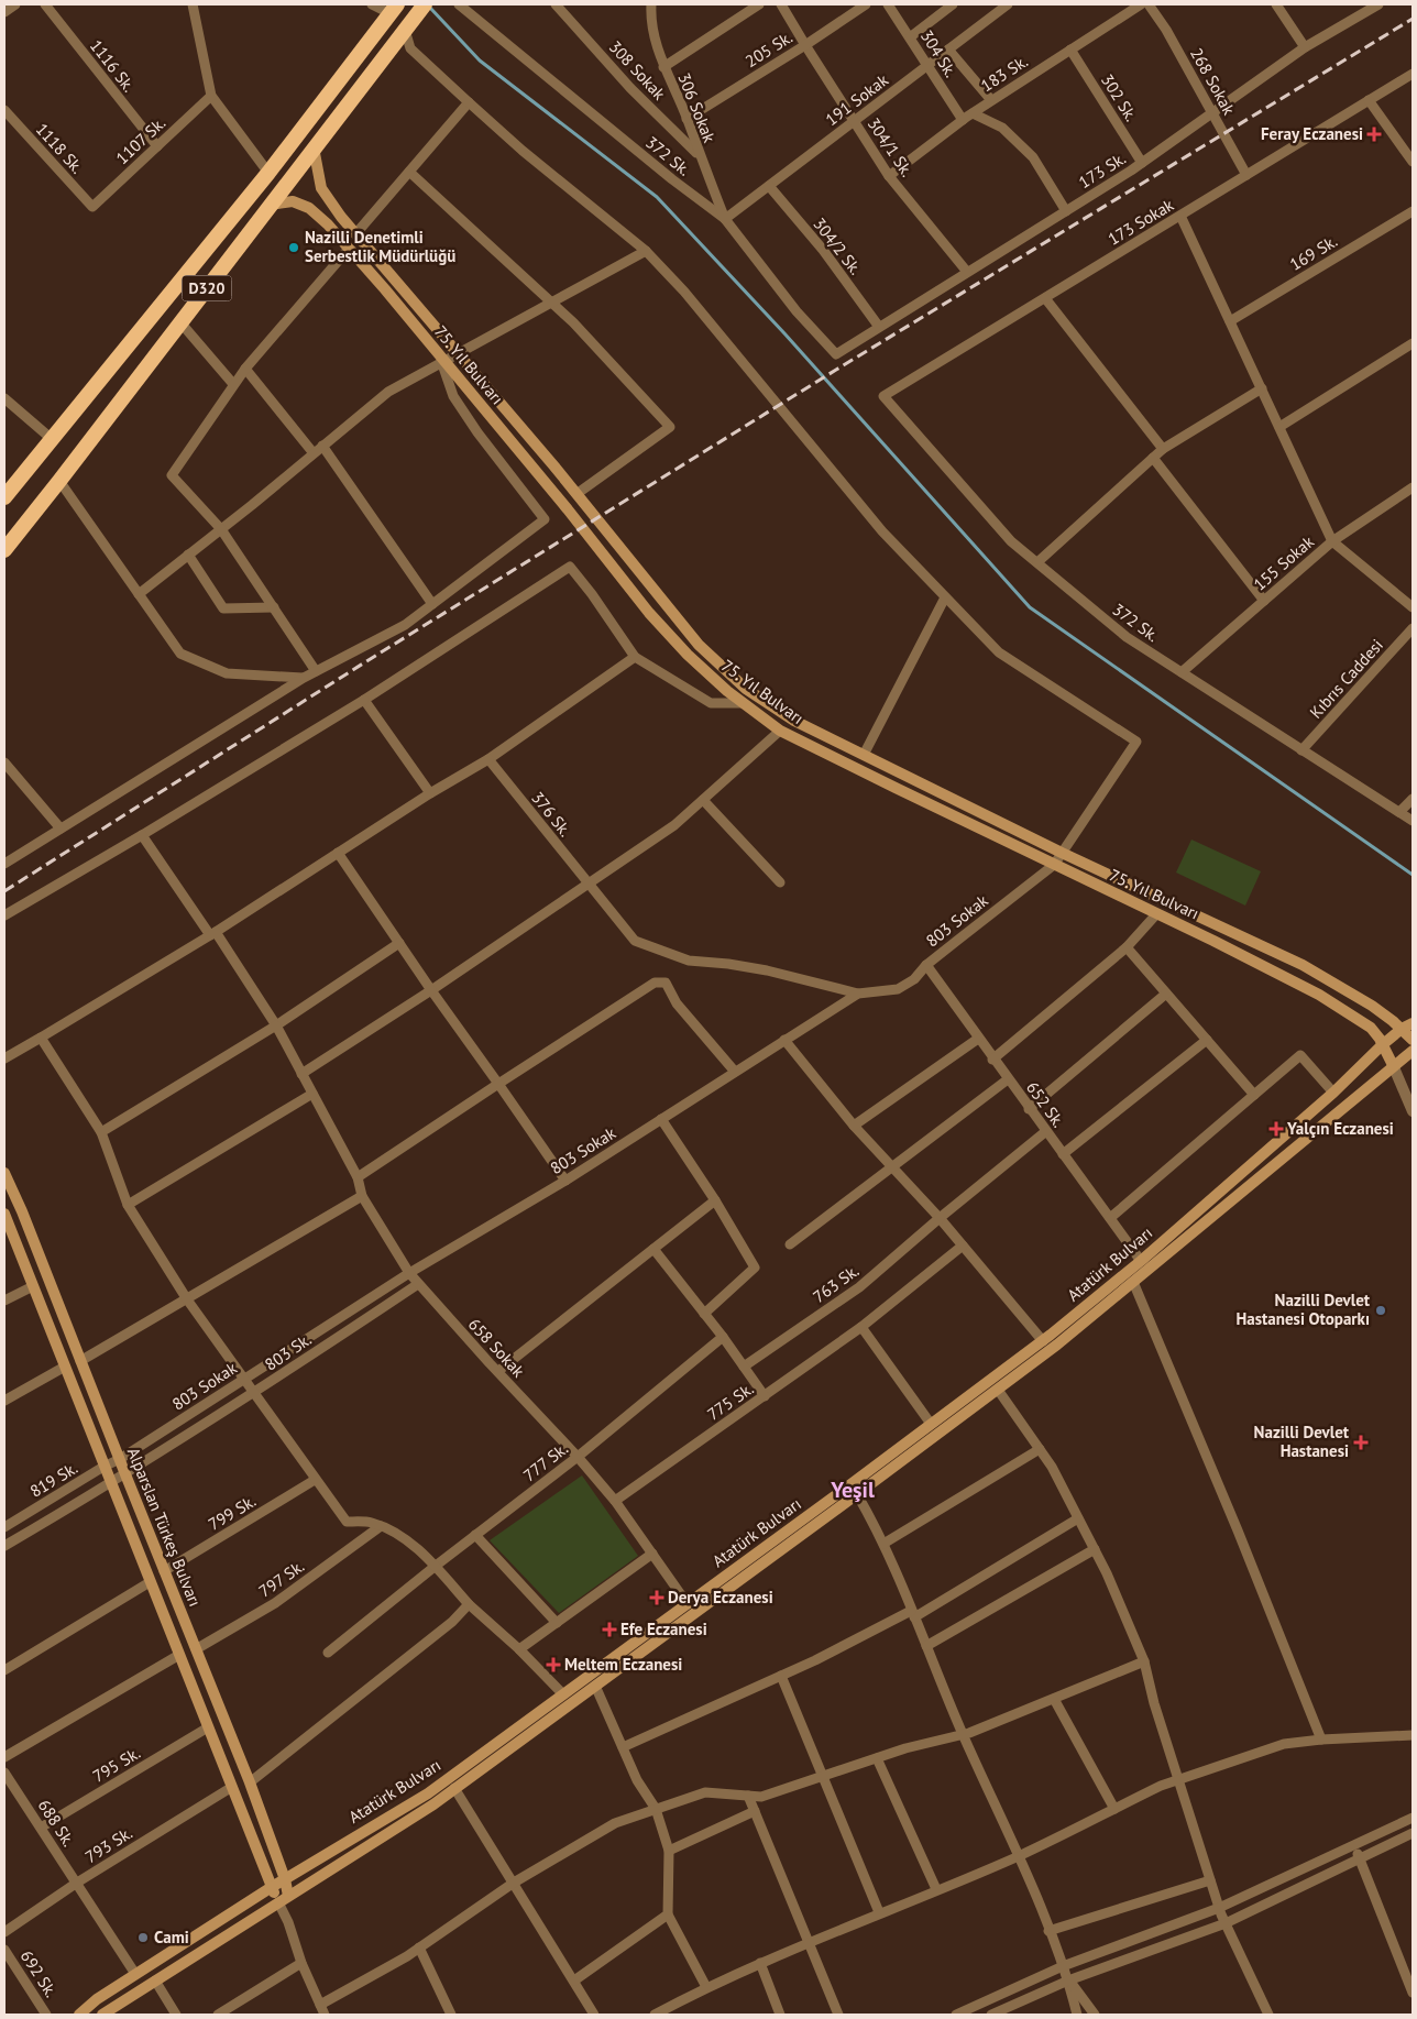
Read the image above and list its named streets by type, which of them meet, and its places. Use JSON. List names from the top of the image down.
{
  "streets": {
    "highway": ["D320"],
    "main road": ["75. Yıl Bulvarı", "Atatürk Bulvarı", "Alparslan Türkeş Bulvarı"],
    "street": [
      "205 Sk.",
      "304 Sk.",
      "1116 Sk.",
      "308 Sokak",
      "183 Sk.",
      "268 Sokak",
      "302 Sk.",
      "191 Sokak",
      "306 Sokak",
      "1107 Sk.",
      "304/1 Sk.",
      "1118 Sk.",
      "372 Sk.",
      "173 Sk.",
      "173 Sokak",
      "304/2 Sk.",
      "169 Sk.",
      "155 Sokak",
      "Kıbrıs Caddesi",
      "376 Sk.",
      "803 Sokak",
      "652 Sk.",
      "763 Sk.",
      "658 Sokak",
      "803 Sk.",
      "775 Sk.",
      "777 Sk.",
      "819 Sk.",
      "799 Sk.",
      "797 Sk.",
      "795 Sk.",
      "688 Sk.",
      "793 Sk.",
      "692 Sk."
    ]
  },
  "crossings": [
    ["205 Sk.", "306 Sokak"],
    ["205 Sk.", "304/1 Sk."],
    ["304 Sk.", "183 Sk."],
    ["304 Sk.", "191 Sokak"],
    ["1116 Sk.", "1107 Sk."],
    ["308 Sokak", "306 Sokak"],
    ["183 Sk.", "302 Sk."],
    ["183 Sk.", "304/1 Sk."],
    ["268 Sokak", "173 Sk."],
    ["268 Sokak", "173 Sokak"],
    ["302 Sk.", "173 Sk."],
    ["191 Sokak", "306 Sokak"],
    ["191 Sokak", "304/1 Sk."],
    ["191 Sokak", "372 Sk."],
    ["191 Sokak", "304/2 Sk."],
    ["306 Sokak", "372 Sk."],
    ["1107 Sk.", "1118 Sk."],
    ["304/1 Sk.", "173 Sk."],
    ["372 Sk.", "173 Sk."],
    ["372 Sk.", "173 Sokak"],
    ["372 Sk.", "155 Sokak"],
    ["372 Sk.", "Kıbrıs Caddesi"],
    ["173 Sk.", "304/2 Sk."],
    ["D320", "75. Yıl Bulvarı"],
    ["75. Yıl Bulvarı", "803 Sokak"],
    ["75. Yıl Bulvarı", "Atatürk Bulvarı"],
    ["376 Sk.", "803 Sokak"],
    ["803 Sokak", "652 Sk."],
    ["803 Sokak", "658 Sokak"],
    ["803 Sokak", "819 Sk."],
    ["803 Sokak", "Alparslan Türkeş Bulvarı"],
    ["652 Sk.", "Atatürk Bulvarı"],
    ["652 Sk.", "763 Sk."],
    ["Atatürk Bulvarı", "658 Sokak"],
    ["Atatürk Bulvarı", "Alparslan Türkeş Bulvarı"],
    ["Atatürk Bulvarı", "688 Sk."],
    ["658 Sokak", "803 Sk."],
    ["658 Sokak", "775 Sk."],
    ["658 Sokak", "777 Sk."],
    ["803 Sk.", "Alparslan Türkeş Bulvarı"],
    ["819 Sk.", "Alparslan Türkeş Bulvarı"],
    ["799 Sk.", "Alparslan Türkeş Bulvarı"],
    ["Alparslan Türkeş Bulvarı", "797 Sk."],
    ["Alparslan Türkeş Bulvarı", "795 Sk."],
    ["Alparslan Türkeş Bulvarı", "793 Sk."],
    ["795 Sk.", "688 Sk."],
    ["688 Sk.", "793 Sk."]
  ],
  "districts": ["Yeşil"],
  "places": {
    "health": [
      "Feray Eczanesi",
      "Yalçın Eczanesi",
      "Nazilli Devlet Hastanesi",
      "Derya Eczanesi",
      "Efe Eczanesi",
      "Meltem Eczanesi"
    ],
    "other": ["Nazilli Denetimli Serbestlik Müdürlüğü", "Nazilli Devlet Hastanesi Otoparkı", "Cami"]
  }
}
